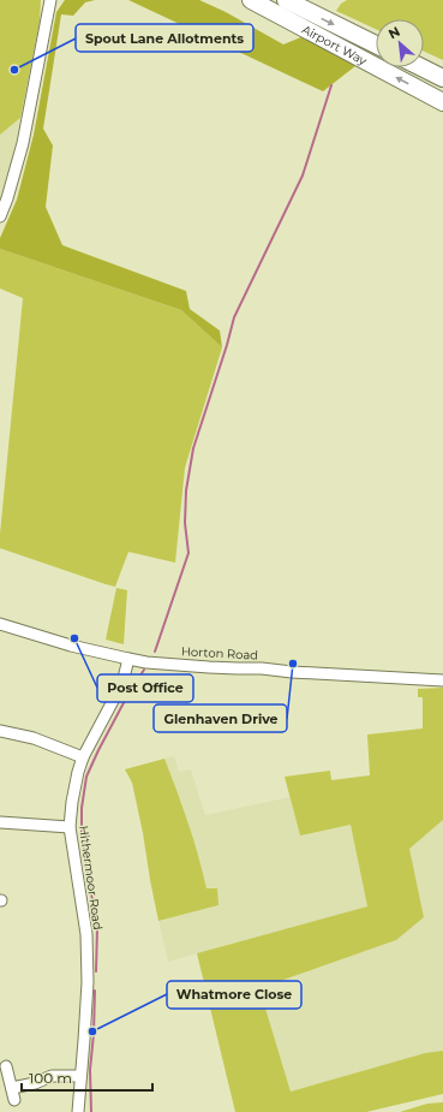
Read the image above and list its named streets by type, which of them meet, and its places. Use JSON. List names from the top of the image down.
{
  "streets": {
    "highway": ["Airport Way"],
    "street": ["Horton Road", "Hithermoor Road"]
  },
  "crossings": [
    ["Horton Road", "Hithermoor Road"]
  ],
  "places": [
    "Spout Lane Allotments",
    "Post Office",
    "Glenhaven Drive",
    "Whatmore Close"
  ],
  "scale_bar": "100 m",
  "north": "top left"
}
